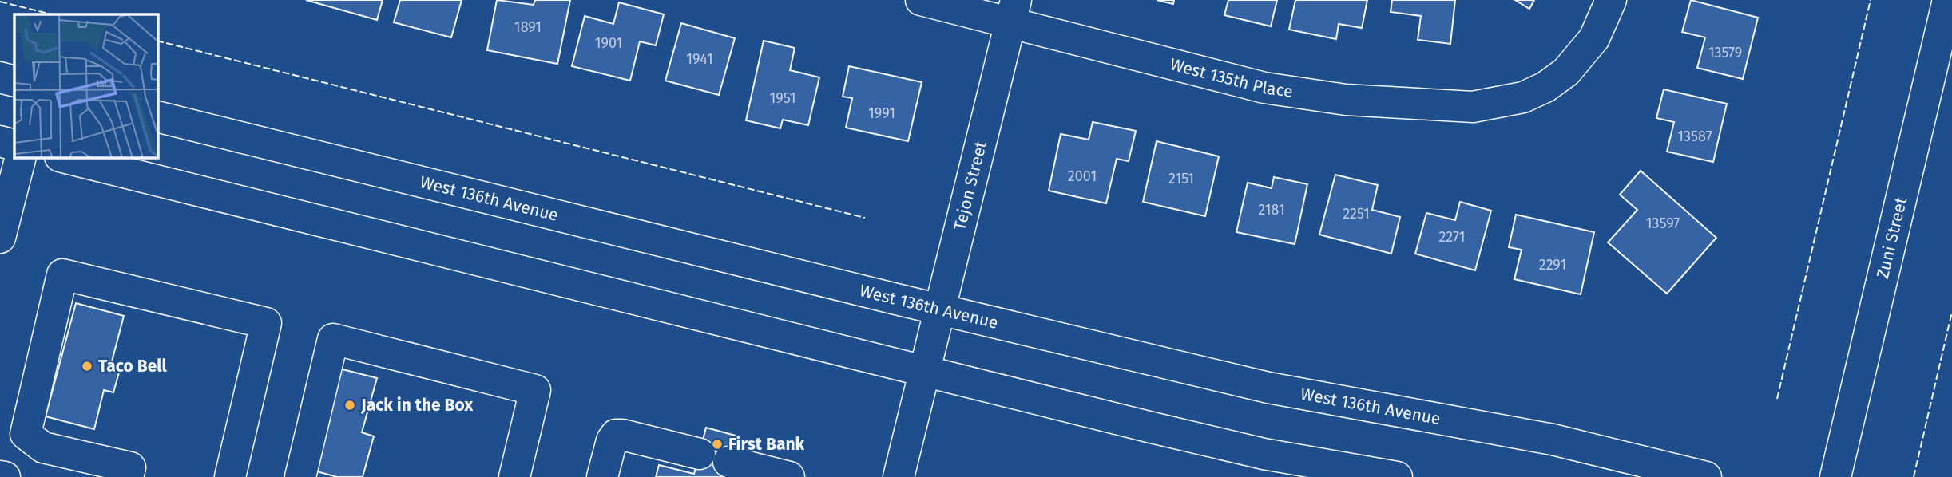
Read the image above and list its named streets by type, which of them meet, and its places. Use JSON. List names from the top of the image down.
{
  "streets": {
    "main road": [
      "West 135th Place",
      "Tejon Street",
      "West 136th Avenue",
      "Zuni Street"
    ]
  },
  "crossings": [
    ["West 135th Place", "Tejon Street"],
    ["Tejon Street", "West 136th Avenue"]
  ],
  "places": ["Taco Bell", "Jack in the Box", "First Bank"],
  "house_numbers": [
    "1891",
    "1901",
    "13579",
    "1941",
    "1951",
    "1991",
    "13587",
    "2001",
    "2151",
    "2181",
    "2251",
    "13597",
    "2271",
    "2291"
  ]
}
